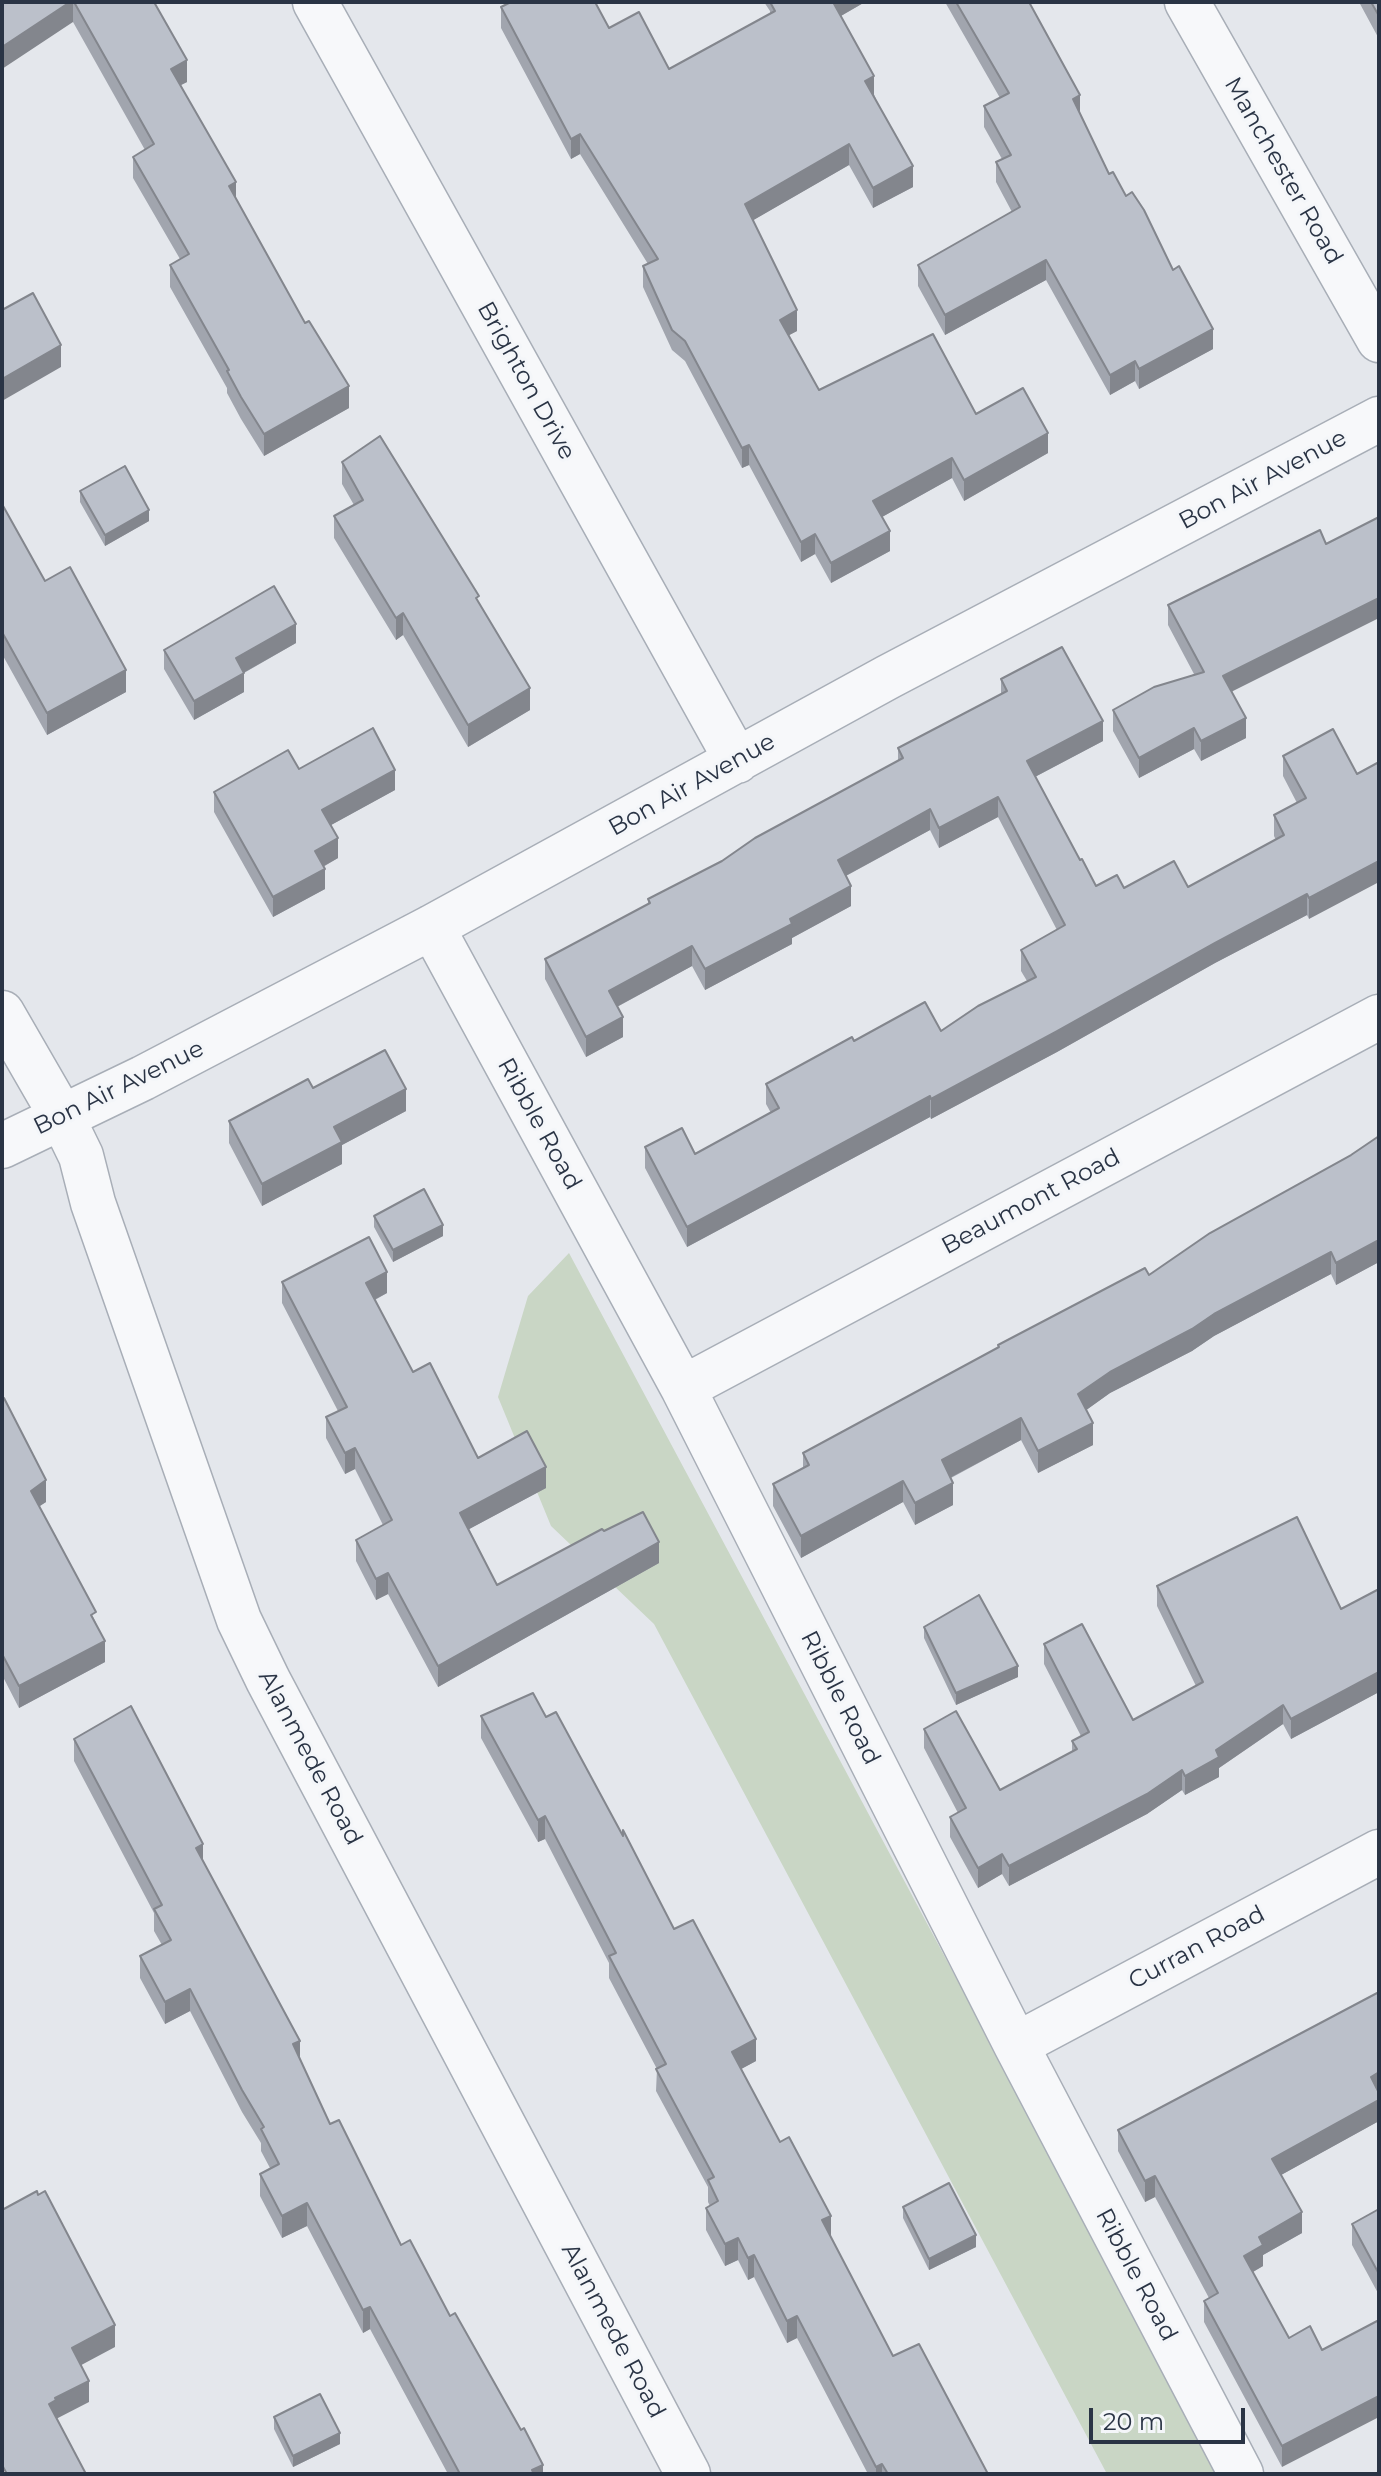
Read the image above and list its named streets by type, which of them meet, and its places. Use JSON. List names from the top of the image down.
{
  "streets": {
    "street": [
      "Manchester Road",
      "Brighton Drive",
      "Bon Air Avenue",
      "Ribble Road",
      "Beaumont Road",
      "Alanmede Road",
      "Curran Road"
    ]
  },
  "crossings": [
    ["Brighton Drive", "Bon Air Avenue"],
    ["Bon Air Avenue", "Ribble Road"],
    ["Bon Air Avenue", "Alanmede Road"],
    ["Ribble Road", "Beaumont Road"],
    ["Ribble Road", "Curran Road"]
  ],
  "scale_bar": "20 m"
}
